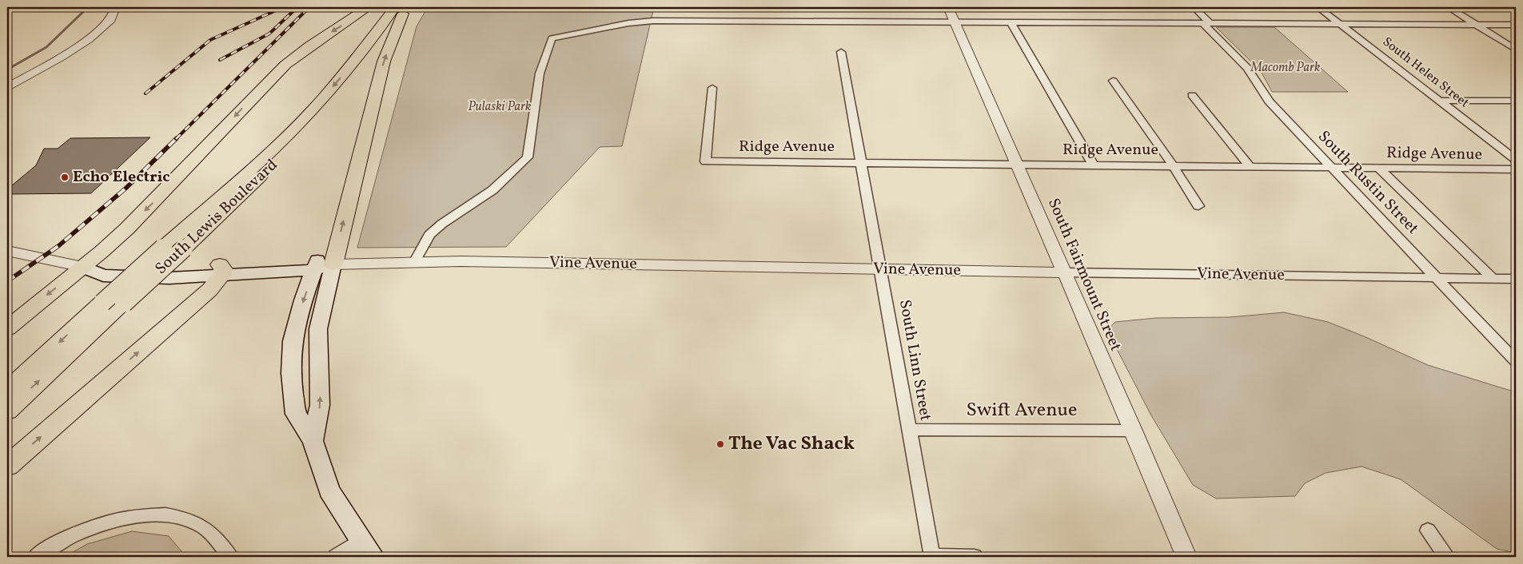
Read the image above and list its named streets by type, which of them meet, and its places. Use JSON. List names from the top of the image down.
{
  "streets": {
    "main road": ["South Lewis Boulevard"],
    "street": [
      "South Helen Street",
      "Ridge Avenue",
      "South Rustin Street",
      "Vine Avenue",
      "South Fairmount Street",
      "South Linn Street",
      "Swift Avenue"
    ]
  },
  "crossings": [
    ["Ridge Avenue", "South Rustin Street"],
    ["Ridge Avenue", "South Fairmount Street"],
    ["Ridge Avenue", "South Linn Street"],
    ["South Rustin Street", "Vine Avenue"],
    ["Vine Avenue", "South Fairmount Street"],
    ["Vine Avenue", "South Linn Street"],
    ["South Fairmount Street", "Swift Avenue"],
    ["South Linn Street", "Swift Avenue"]
  ],
  "parks": ["Macomb Park", "Pulaski Park"],
  "places": ["Echo Electric", "The Vac Shack"]
}
